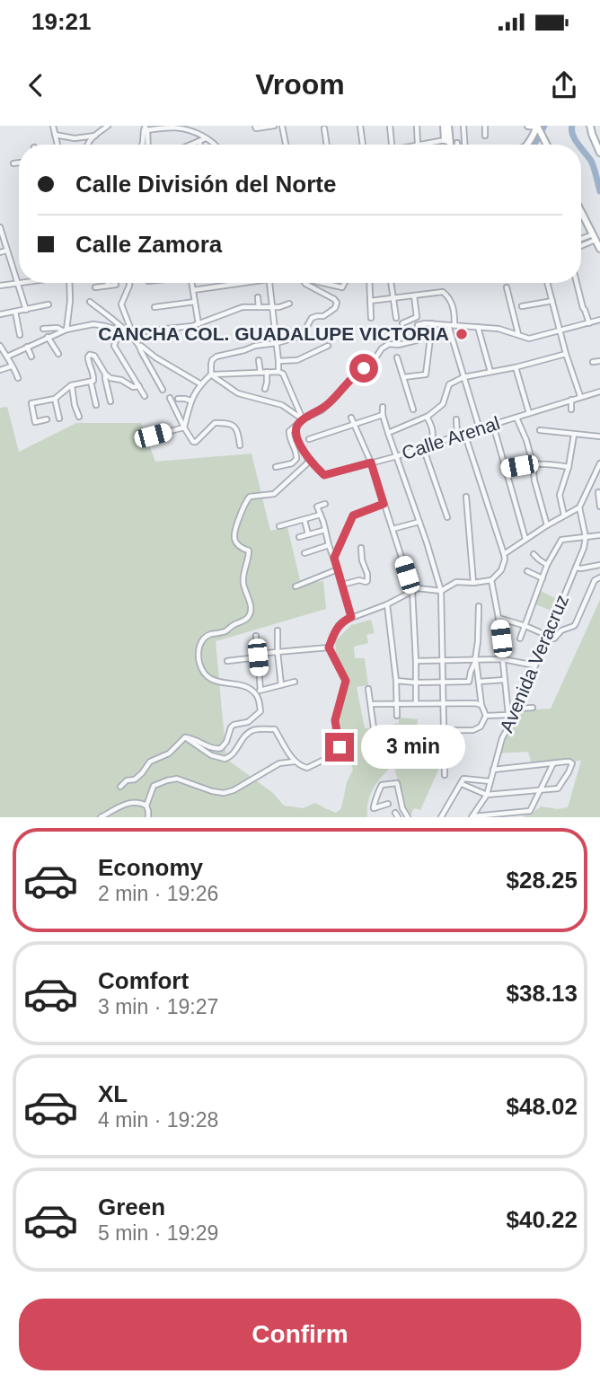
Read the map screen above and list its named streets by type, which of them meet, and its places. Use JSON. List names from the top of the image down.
{
  "streets": {
    "street": ["Calle Arenal", "Avenida Veracruz"]
  },
  "places": ["CANCHA COL. GUADALUPE VICTORIA"],
  "page": {
    "status": "19:21",
    "header": "Vroom",
    "banner": ["Calle División del Norte", "Calle Zamora"],
    "bubble": "3 min",
    "list": [
      {
        "name": "Economy",
        "note": "2 min · 19:26",
        "value": "$28.25"
      },
      {
        "name": "Comfort",
        "note": "3 min · 19:27",
        "value": "$38.13"
      },
      {
        "name": "XL",
        "note": "4 min · 19:28",
        "value": "$48.02"
      },
      {
        "name": "Green",
        "note": "5 min · 19:29",
        "value": "$40.22"
      }
    ],
    "buttons": "Confirm"
  }
}
